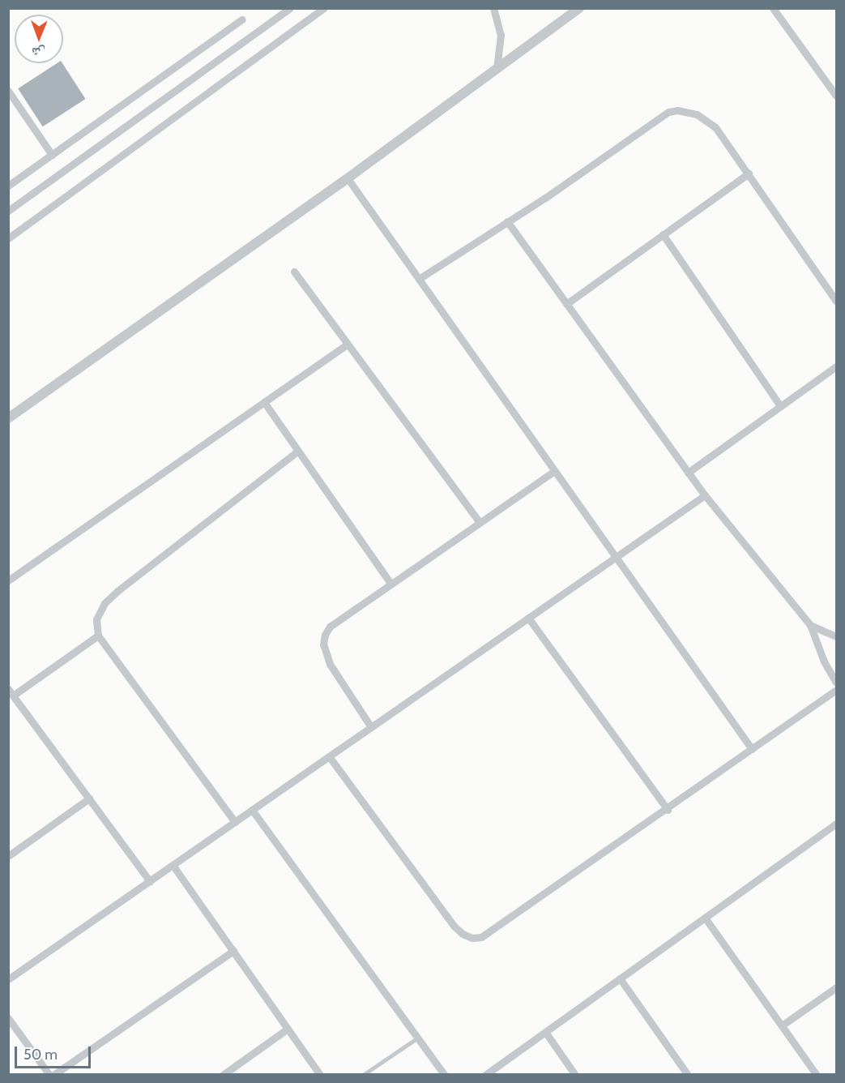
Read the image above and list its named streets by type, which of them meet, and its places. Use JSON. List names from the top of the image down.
{
  "scale_bar": "50 m",
  "north": "bottom"
}
